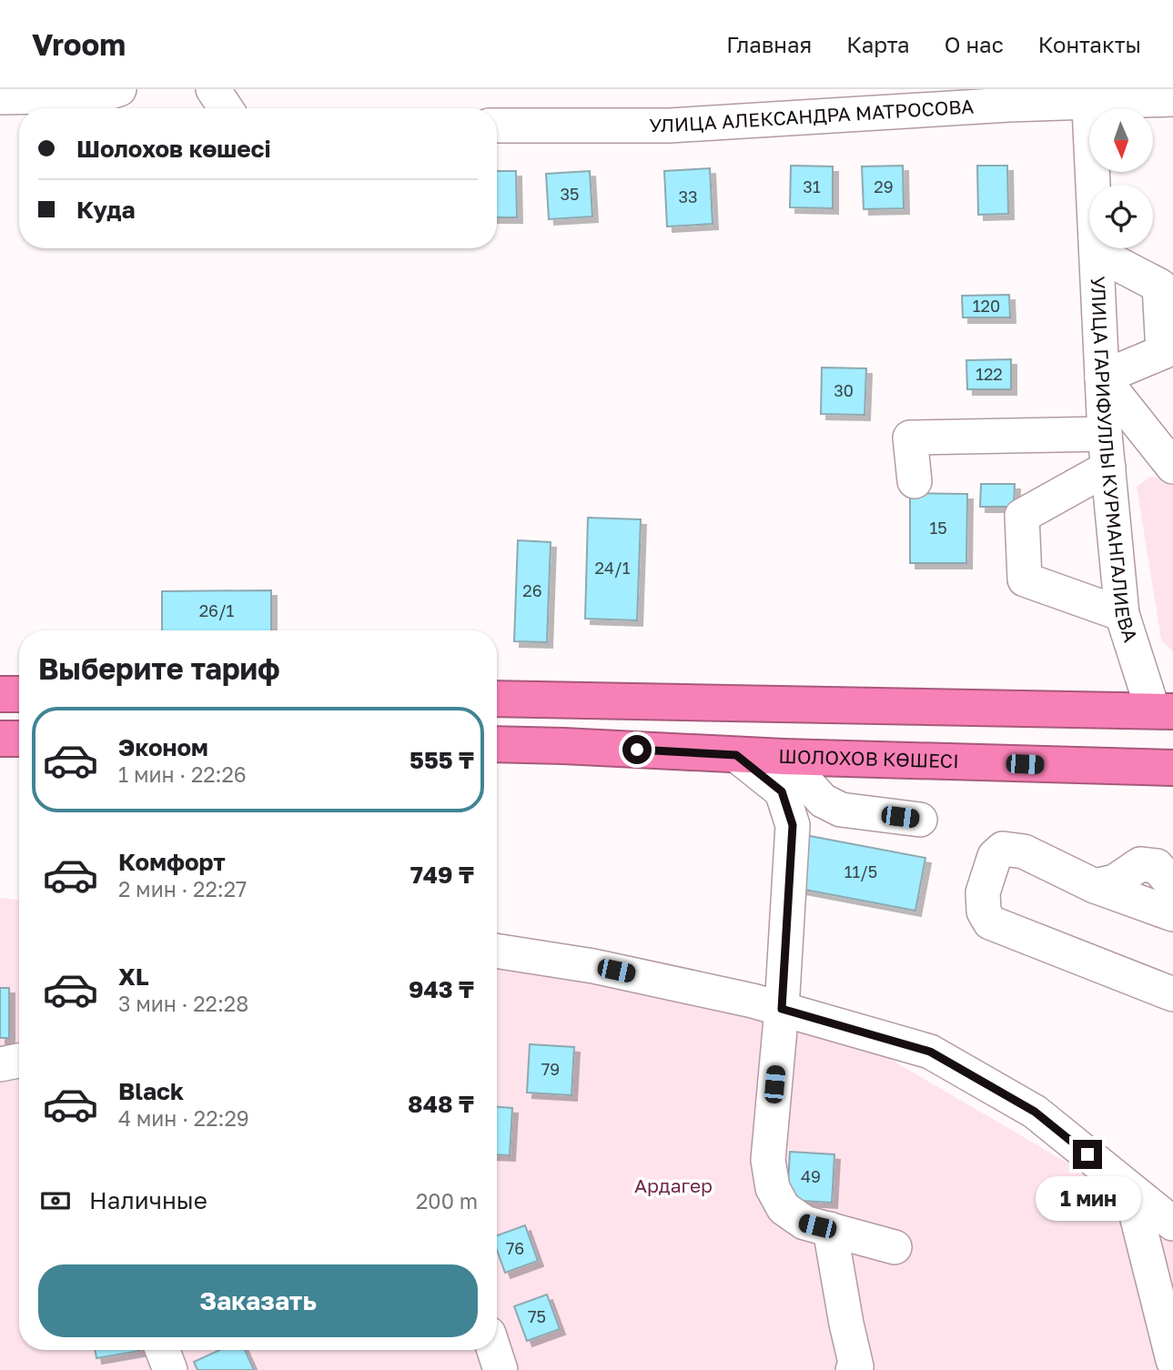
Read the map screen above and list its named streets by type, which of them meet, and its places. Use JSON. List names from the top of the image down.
{
  "streets": {
    "highway": ["ШОЛОХОВ КӨШЕСІ"],
    "street": ["УЛИЦА АЛЕКСАНДРА МАТРОСОВА", "УЛИЦА ГАРИФУЛЛЫ КУРМАНГАЛИЕВА"]
  },
  "crossings": [
    ["УЛИЦА АЛЕКСАНДРА МАТРОСОВА", "УЛИЦА ГАРИФУЛЛЫ КУРМАНГАЛИЕВА"]
  ],
  "parks": ["Ардагер"],
  "house_numbers": [
    "31",
    "29",
    "35",
    "33",
    "120",
    "122",
    "30",
    "15",
    "24/1",
    "26",
    "26/1",
    "11/5",
    "79",
    "49",
    "76",
    "75"
  ],
  "north": "bottom",
  "page": {
    "header": "Vroom",
    "nav": [
      "Главная",
      "Карта",
      "О нас",
      "Контакты"
    ],
    "banner": ["Шолохов көшесі", "Куда"],
    "heading": "Выберите тариф",
    "list": [
      {
        "name": "Эконом",
        "note": "1 мин · 22:26",
        "value": "555 ₸"
      },
      {
        "name": "Комфорт",
        "note": "2 мин · 22:27",
        "value": "749 ₸"
      },
      {
        "name": "XL",
        "note": "3 мин · 22:28",
        "value": "943 ₸"
      },
      {
        "name": "Black",
        "note": "4 мин · 22:29",
        "value": "848 ₸"
      }
    ],
    "pay": ["Наличные", "200 m"],
    "bubble": "1 мин",
    "buttons": "Заказать"
  }
}
